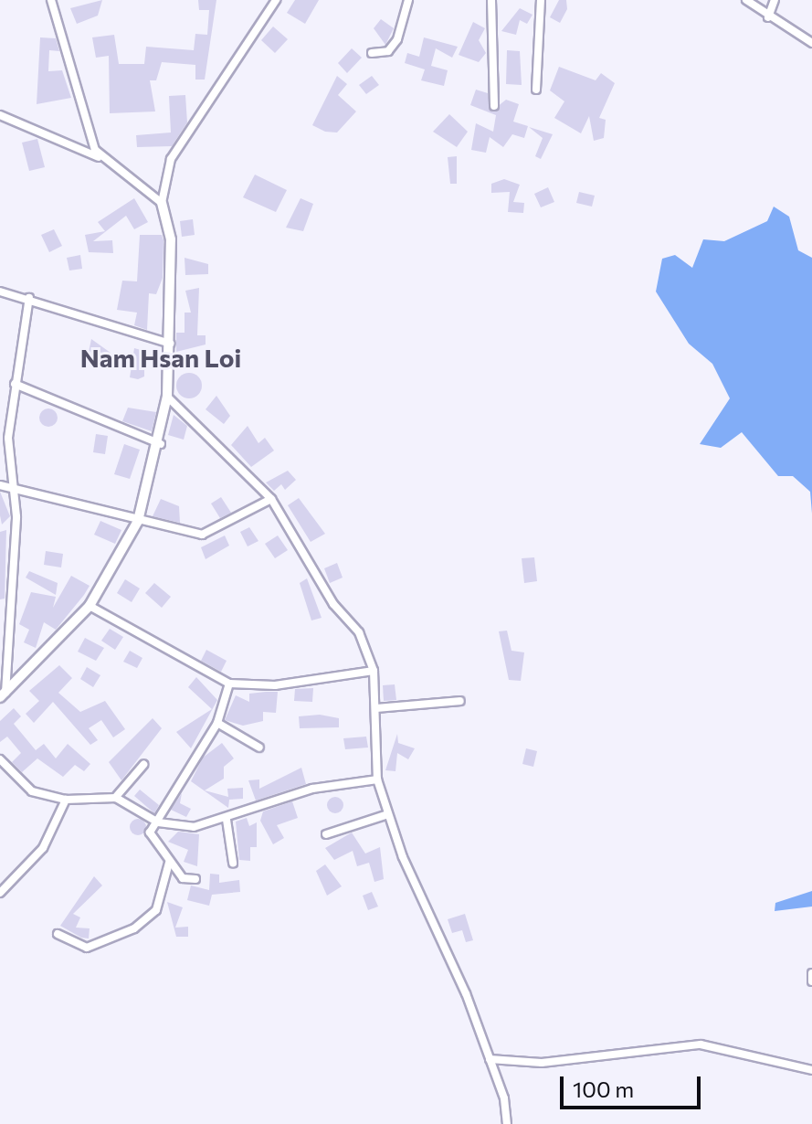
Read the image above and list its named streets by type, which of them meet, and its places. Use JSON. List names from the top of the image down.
{
  "districts": ["Nam Hsan Loi"],
  "scale_bar": "100 m"
}
